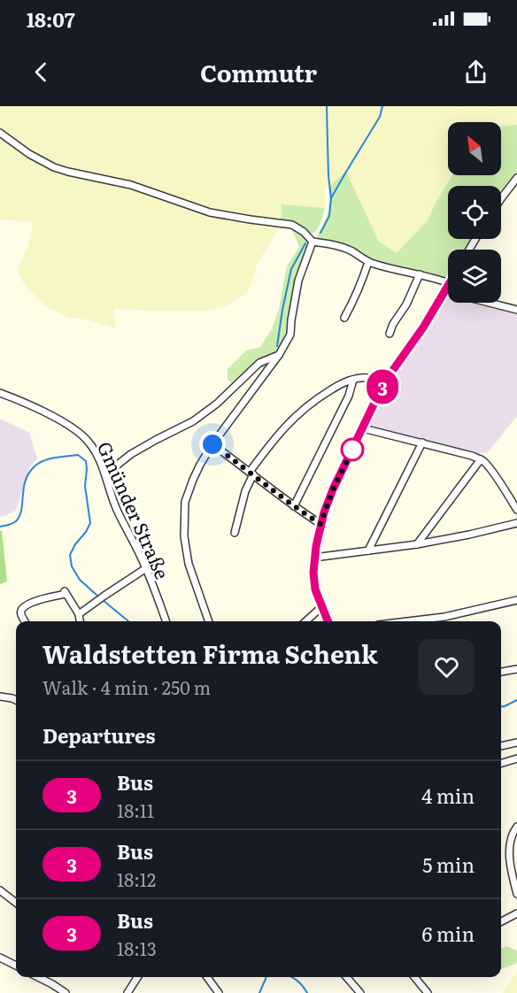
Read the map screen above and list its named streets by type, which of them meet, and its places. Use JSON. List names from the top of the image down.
{
  "streets": {
    "street": ["Gmünder Straße"]
  },
  "lines": ["bus line 3"],
  "north": "top left",
  "page": {
    "status": "18:07",
    "header": "Commutr",
    "on_map": "3",
    "heading": [
      ["Waldstetten Firma Schenk", "Walk · 4 min · 250 m"],
      "Departures"
    ],
    "list": [
      {
        "mark": "3",
        "name": "Bus",
        "note": "18:11",
        "value": "4 min"
      },
      {
        "mark": "3",
        "name": "Bus",
        "note": "18:12",
        "value": "5 min"
      },
      {
        "mark": "3",
        "name": "Bus",
        "note": "18:13",
        "value": "6 min"
      }
    ]
  }
}
